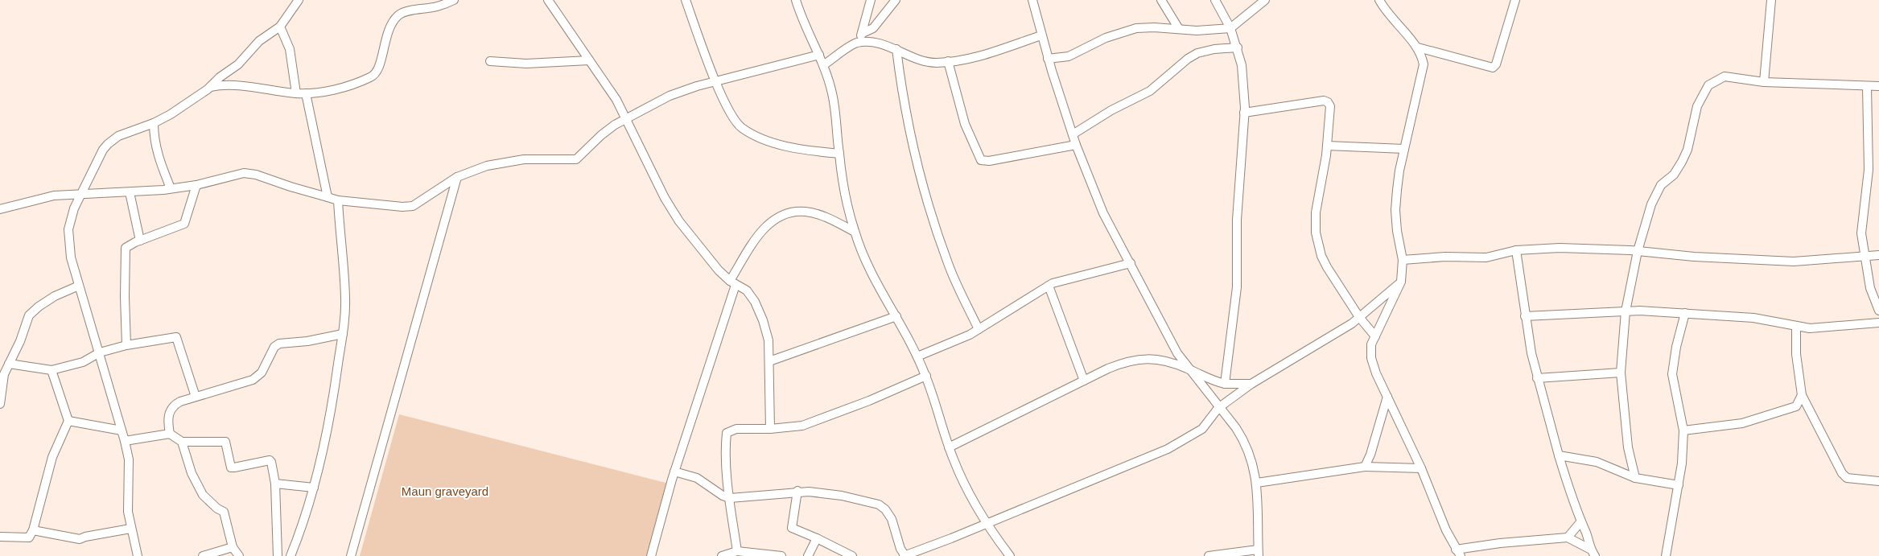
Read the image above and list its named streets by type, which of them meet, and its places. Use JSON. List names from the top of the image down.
{
  "parks": ["Maun graveyard"]
}
